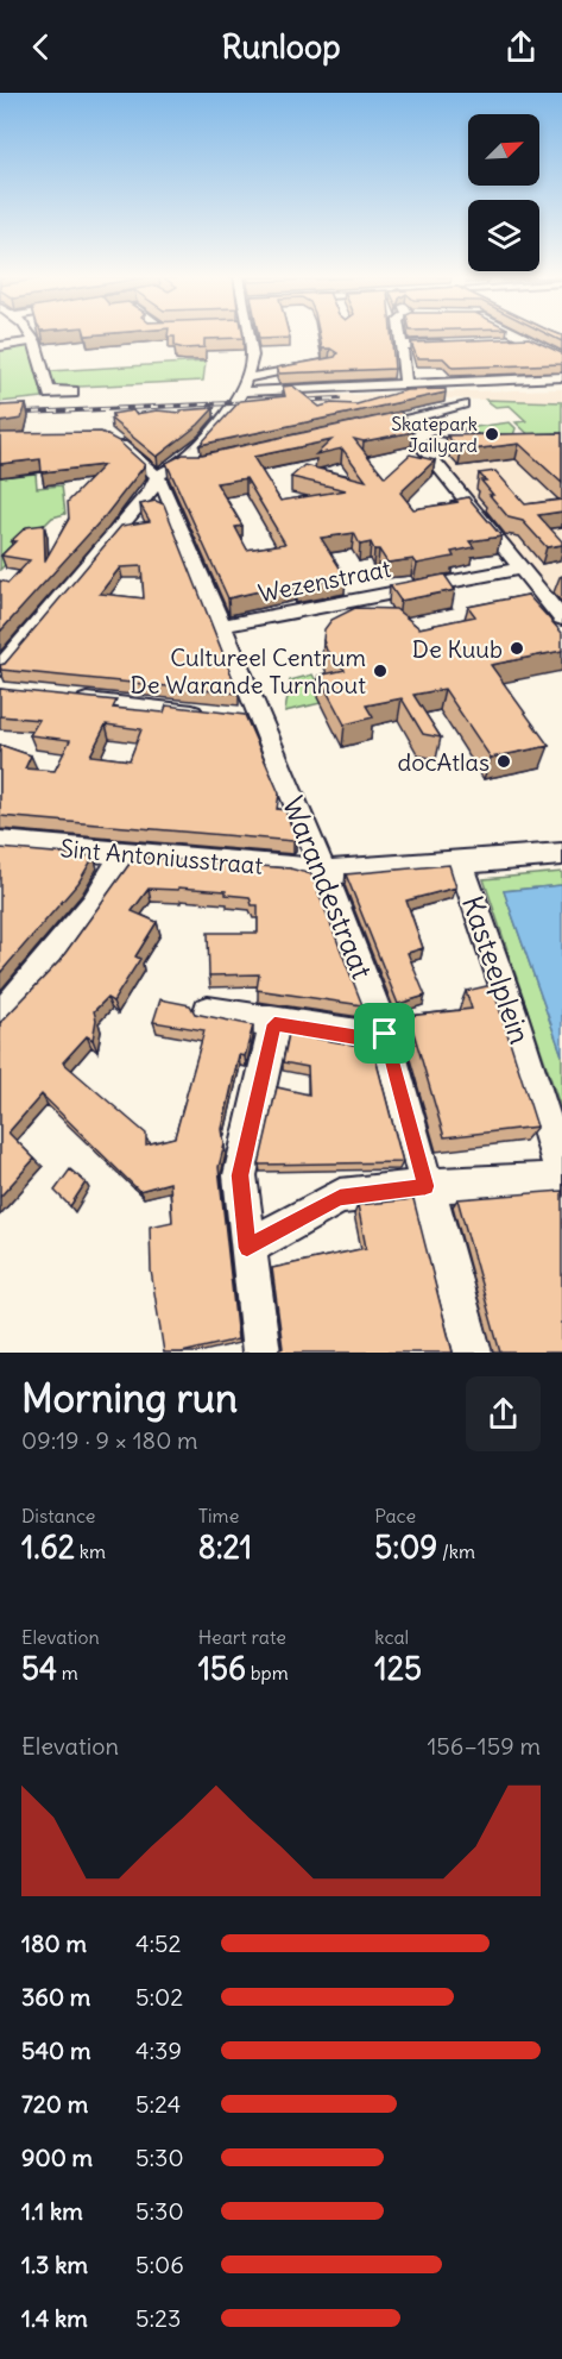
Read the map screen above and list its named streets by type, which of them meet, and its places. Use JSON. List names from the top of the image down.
{
  "streets": {
    "street": [
      "Wezenstraat",
      "Sint Antoniusstraat",
      "Warandestraat",
      "Kasteelplein"
    ]
  },
  "crossings": [
    ["Wezenstraat", "Warandestraat"],
    ["Sint Antoniusstraat", "Warandestraat"],
    ["Sint Antoniusstraat", "Kasteelplein"],
    ["Warandestraat", "Kasteelplein"]
  ],
  "places": [
    "Skatepark Jailyard",
    "De Kuub",
    "Cultureel Centrum De Warande Turnhout",
    "docAtlas"
  ],
  "north": "top right",
  "page": {
    "header": "Runloop",
    "heading": ["Morning run", "09:19 · 9 × 180 m"],
    "stats": [
      ["Distance", "1.62 km"],
      ["Time", "8:21"],
      ["Pace", "5:09 /km"],
      ["Elevation", "54 m"],
      ["Heart rate", "156 bpm"],
      ["kcal", "125"]
    ],
    "chart": ["Elevation", "156–159 m"],
    "list": [
      {
        "name": "180 m",
        "note": "4:52"
      },
      {
        "name": "360 m",
        "note": "5:02"
      },
      {
        "name": "540 m",
        "note": "4:39"
      },
      {
        "name": "720 m",
        "note": "5:24"
      },
      {
        "name": "900 m",
        "note": "5:30"
      },
      {
        "name": "1.1 km",
        "note": "5:30"
      },
      {
        "name": "1.3 km",
        "note": "5:06"
      },
      {
        "name": "1.4 km",
        "note": "5:23"
      }
    ]
  }
}
